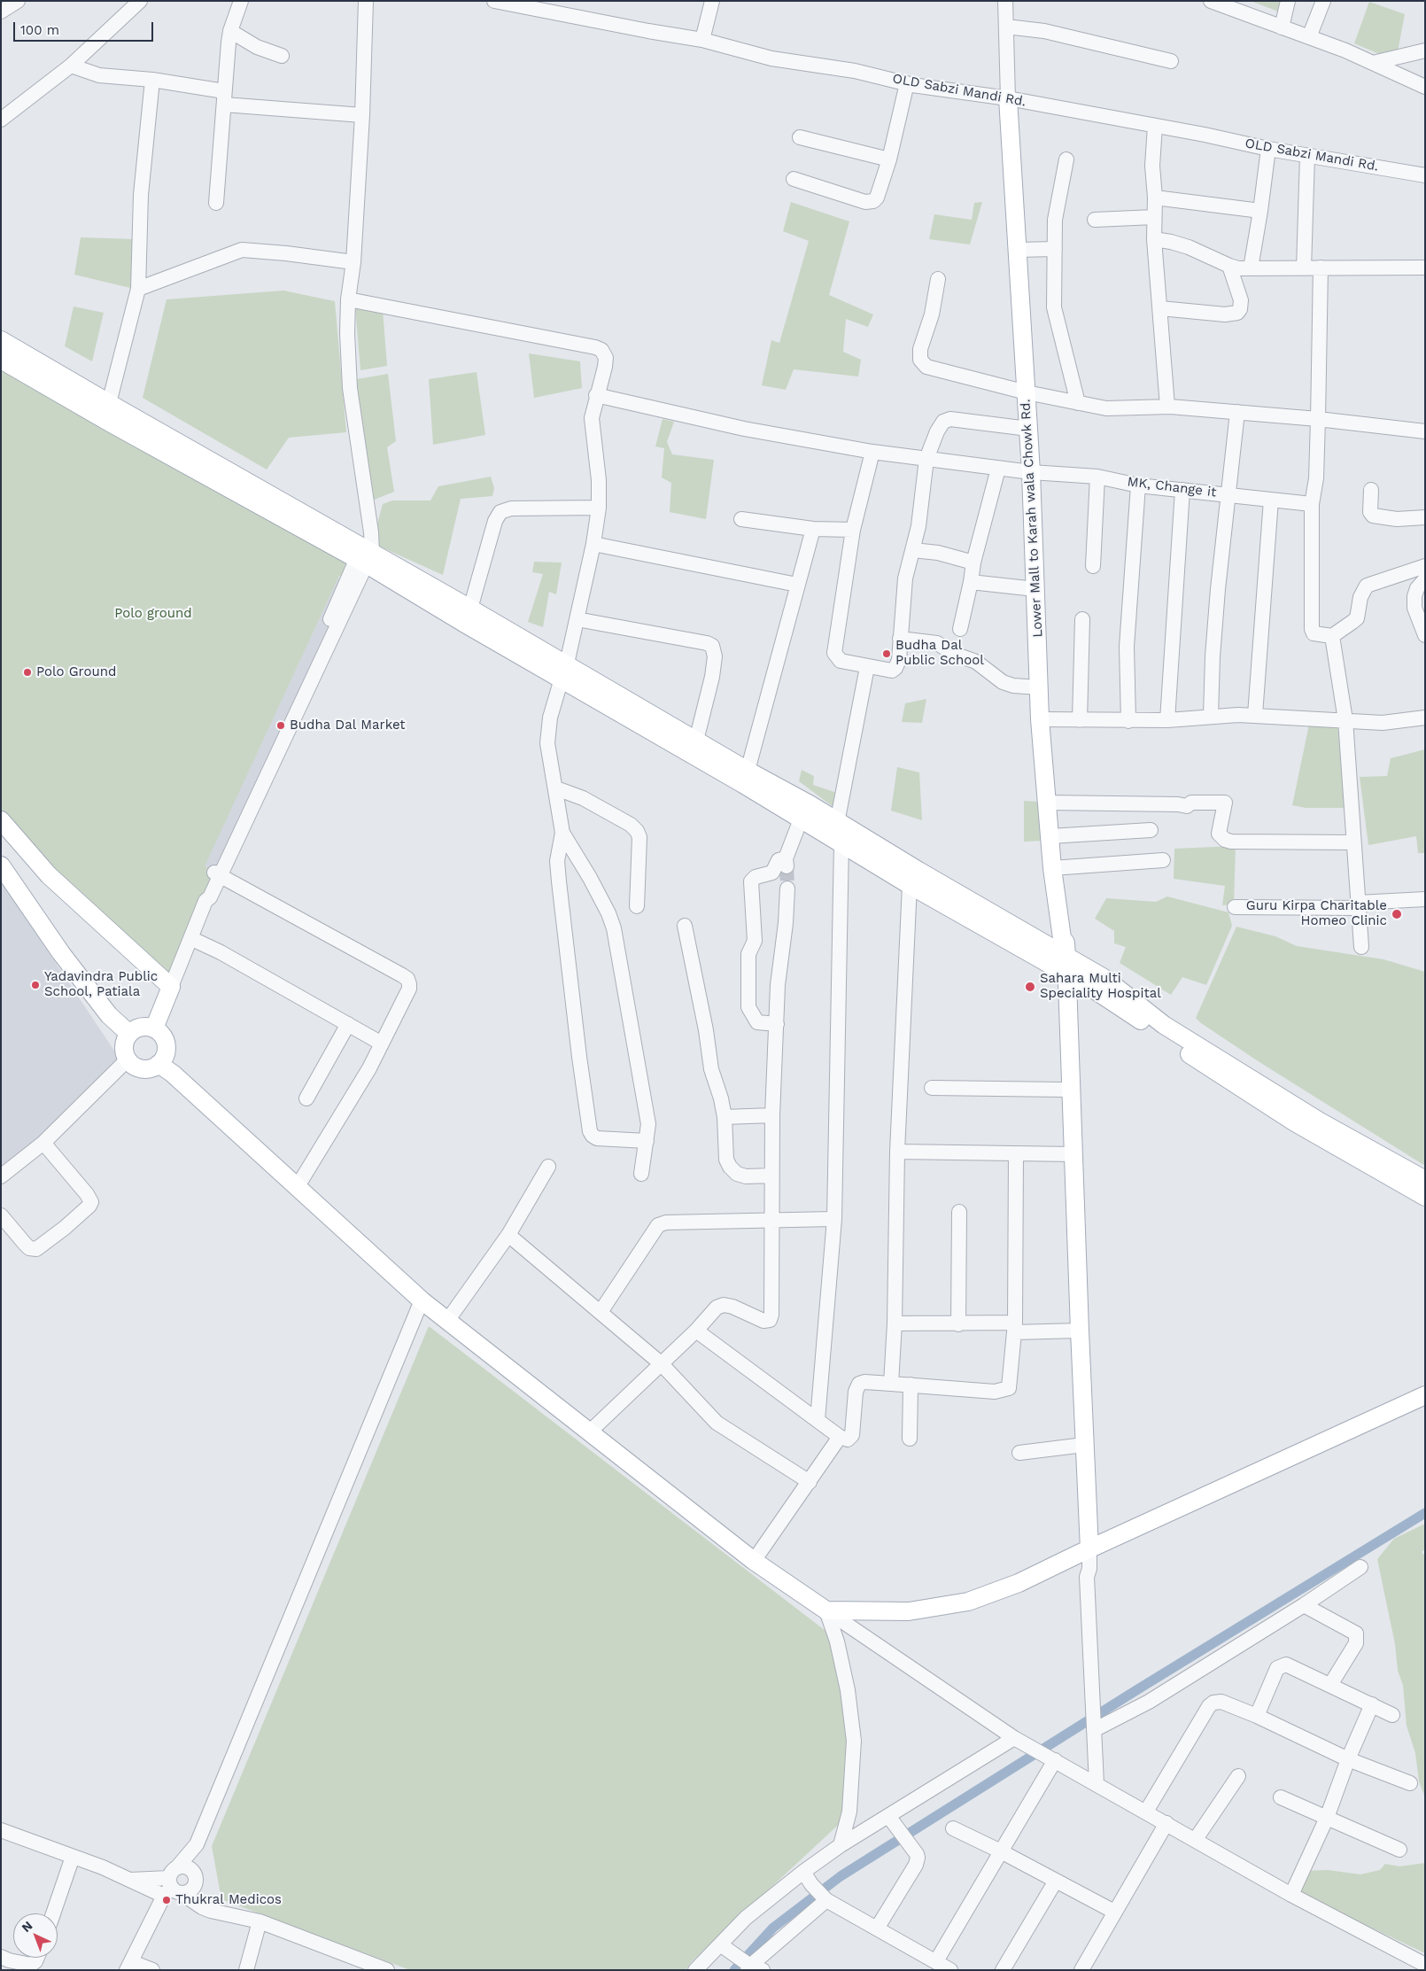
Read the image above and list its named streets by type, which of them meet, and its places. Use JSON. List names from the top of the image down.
{
  "streets": {
    "main road": ["Lower Mall to Karah wala Chowk Rd."],
    "street": ["OLD Sabzi Mandi Rd.", "MK, Change it"]
  },
  "crossings": [
    ["OLD Sabzi Mandi Rd.", "Lower Mall to Karah wala Chowk Rd."],
    ["MK, Change it", "Lower Mall to Karah wala Chowk Rd."]
  ],
  "parks": ["Polo ground"],
  "places": [
    "Budha Dal Public School",
    "Polo Ground",
    "Budha Dal Market",
    "Guru Kirpa Charitable Homeo Clinic",
    "Yadavindra Public School, Patiala",
    "Sahara Multi Speciality Hospital",
    "Thukral Medicos"
  ],
  "scale_bar": "100 m",
  "north": "top left"
}
